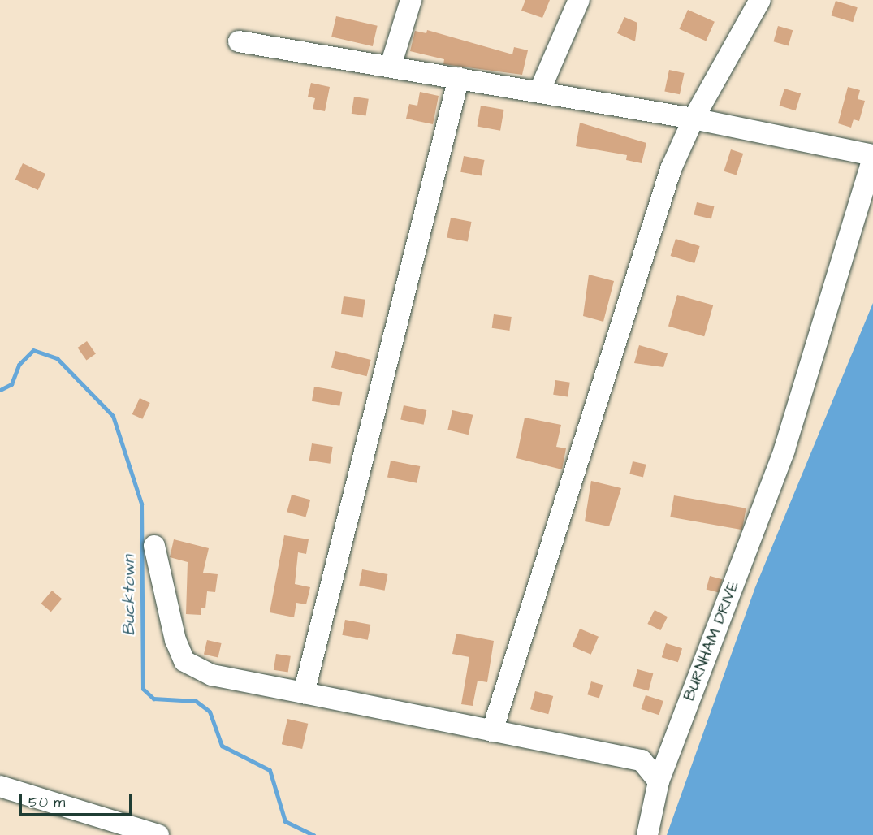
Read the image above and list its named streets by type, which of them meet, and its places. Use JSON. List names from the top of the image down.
{
  "streets": {
    "street": ["BURNHAM DRIVE"]
  },
  "water": ["Bucktown"],
  "scale_bar": "50 m"
}
